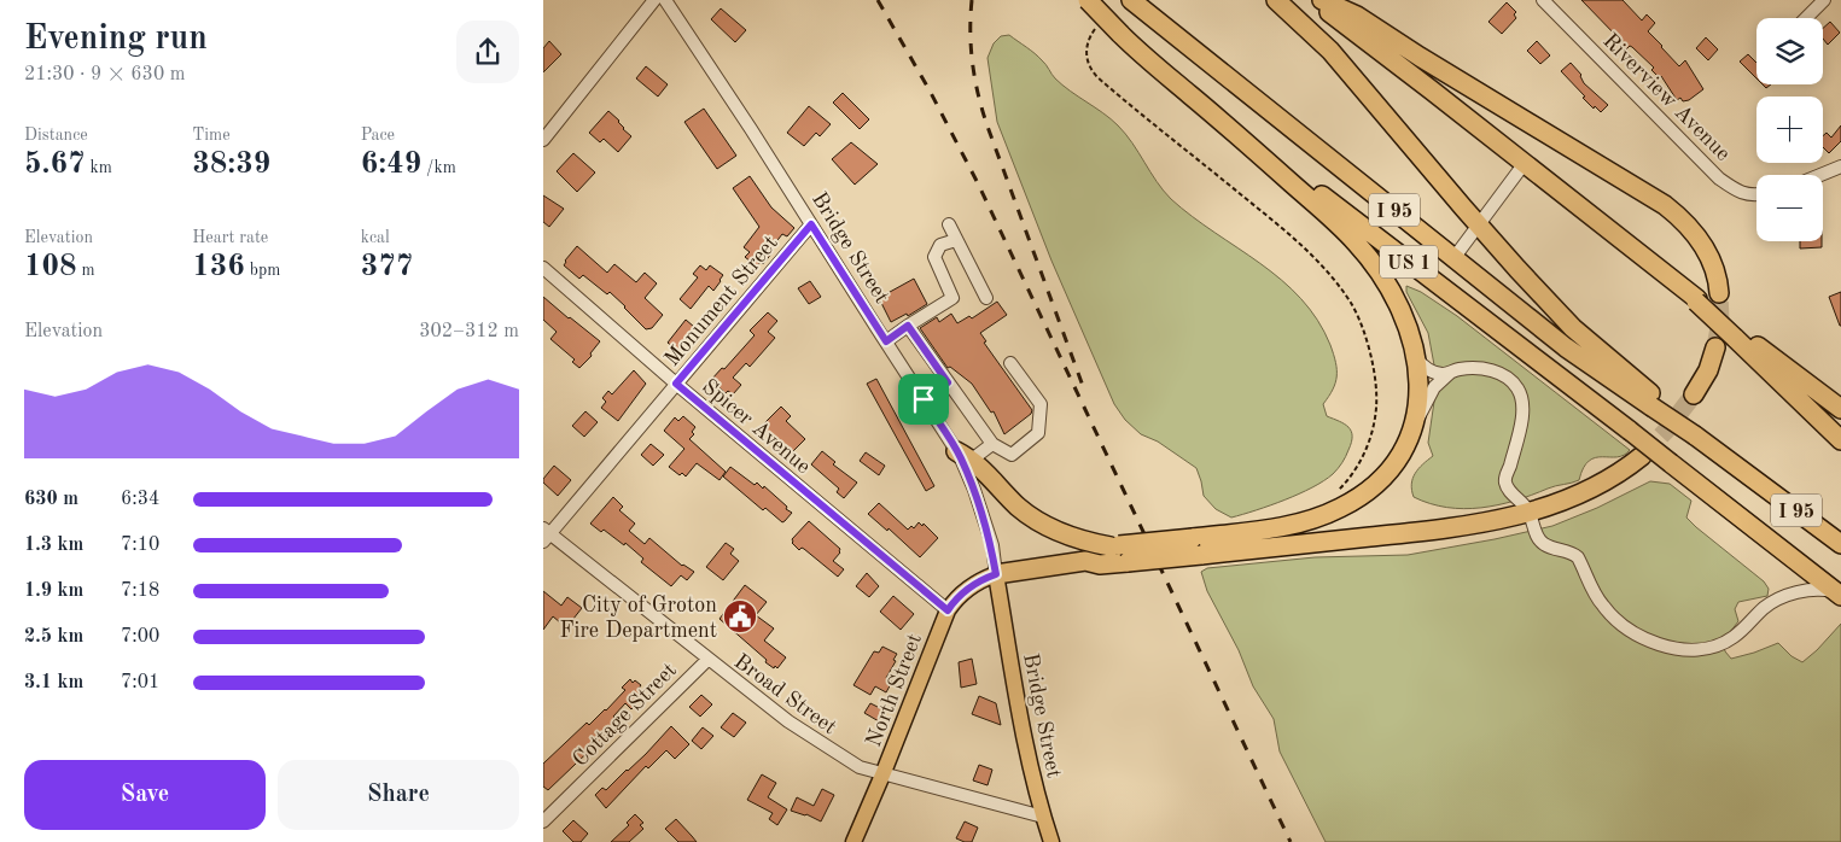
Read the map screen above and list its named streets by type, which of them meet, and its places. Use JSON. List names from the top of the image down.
{
  "streets": {
    "highway": ["I 95", "US 1"],
    "main road": ["Bridge Street", "North Street"],
    "street": [
      "Riverview Avenue",
      "Monument Street",
      "Spicer Avenue",
      "Broad Street",
      "Cottage Street"
    ]
  },
  "crossings": [
    ["Bridge Street", "Monument Street"],
    ["Bridge Street", "North Street"],
    ["Bridge Street", "Broad Street"],
    ["Monument Street", "Spicer Avenue"],
    ["Monument Street", "Broad Street"],
    ["Spicer Avenue", "North Street"],
    ["North Street", "Broad Street"],
    ["Broad Street", "Cottage Street"]
  ],
  "places": {
    "public building": ["City of Groton Fire Department"]
  },
  "page": {
    "heading": ["Evening run", "21:30 · 9 × 630 m"],
    "map_buttons": ["+", "−"],
    "stats": [
      ["Distance", "5.67 km"],
      ["Time", "38:39"],
      ["Pace", "6:49 /km"],
      ["Elevation", "108 m"],
      ["Heart rate", "136 bpm"],
      ["kcal", "377"]
    ],
    "chart": ["Elevation", "302–312 m"],
    "list": [
      {
        "name": "630 m",
        "note": "6:34"
      },
      {
        "name": "1.3 km",
        "note": "7:10"
      },
      {
        "name": "1.9 km",
        "note": "7:18"
      },
      {
        "name": "2.5 km",
        "note": "7:00"
      },
      {
        "name": "3.1 km",
        "note": "7:01"
      }
    ],
    "buttons": ["Save", "Share"]
  }
}
